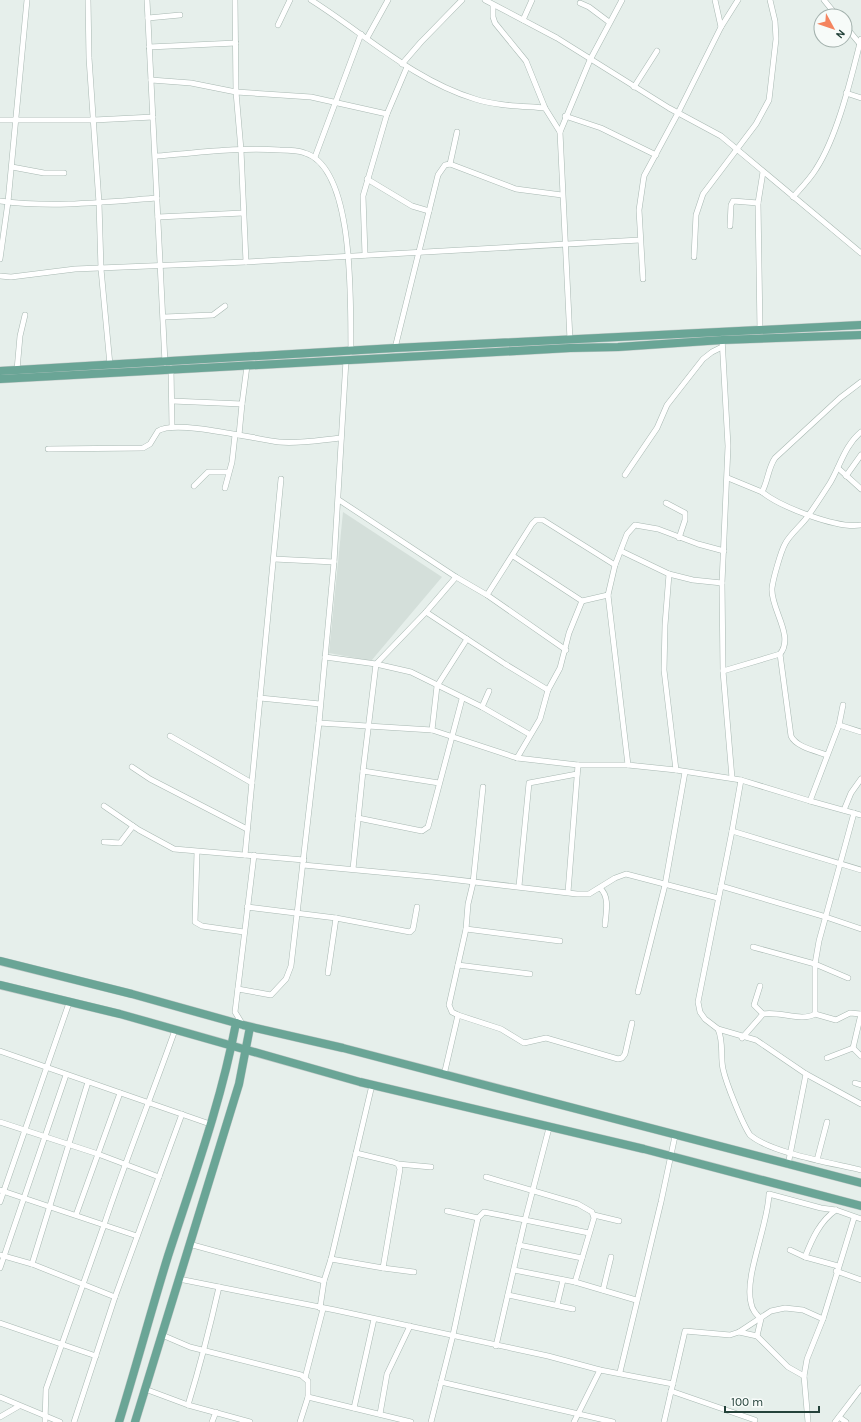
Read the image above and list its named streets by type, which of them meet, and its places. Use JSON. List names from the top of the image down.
{
  "scale_bar": "100 m",
  "north": "bottom right"
}
